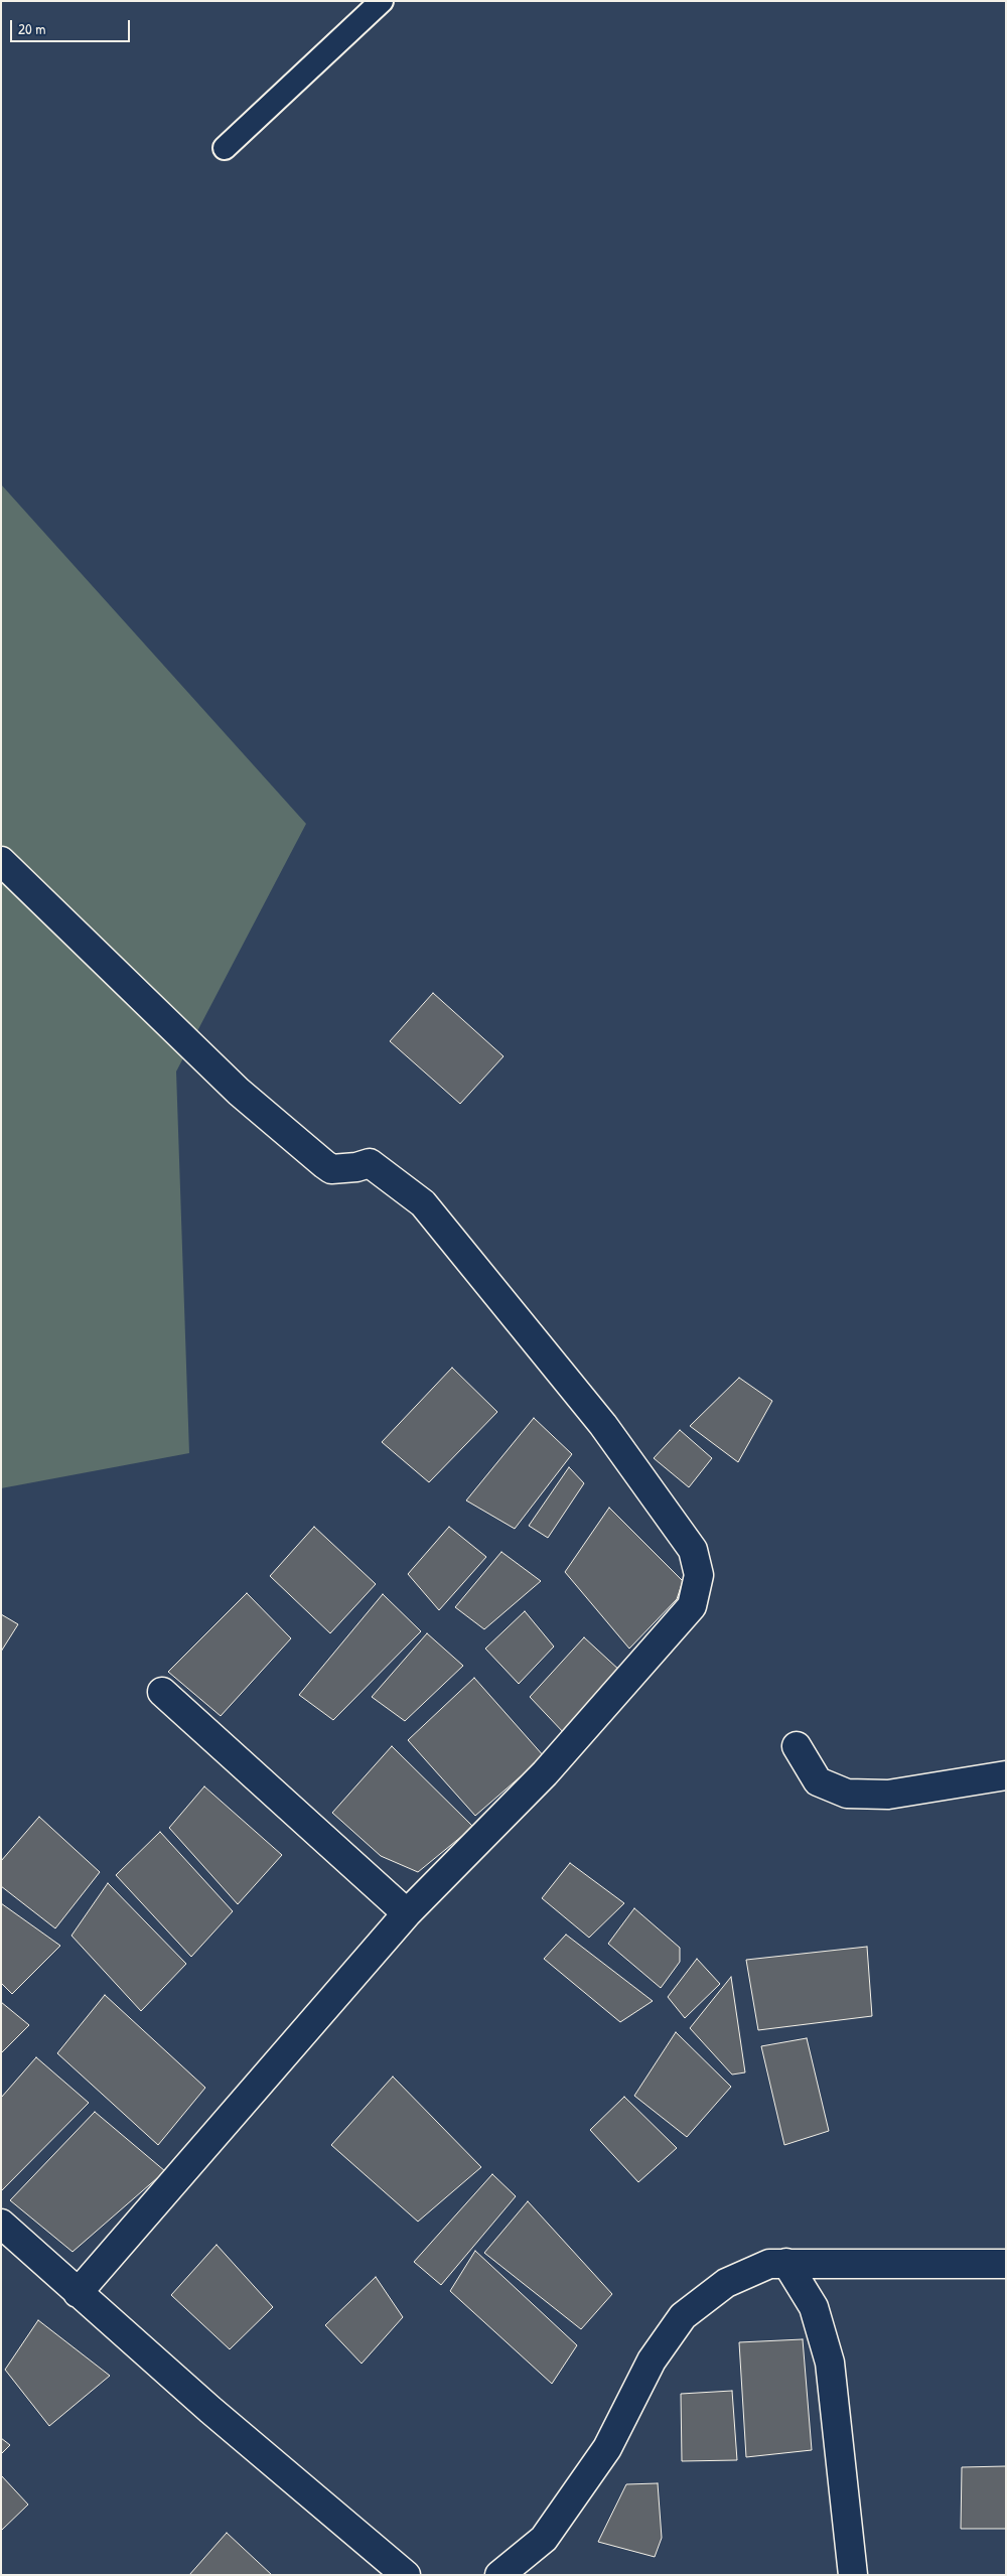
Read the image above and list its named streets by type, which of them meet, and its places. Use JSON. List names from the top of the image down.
{
  "scale_bar": "20 m"
}
